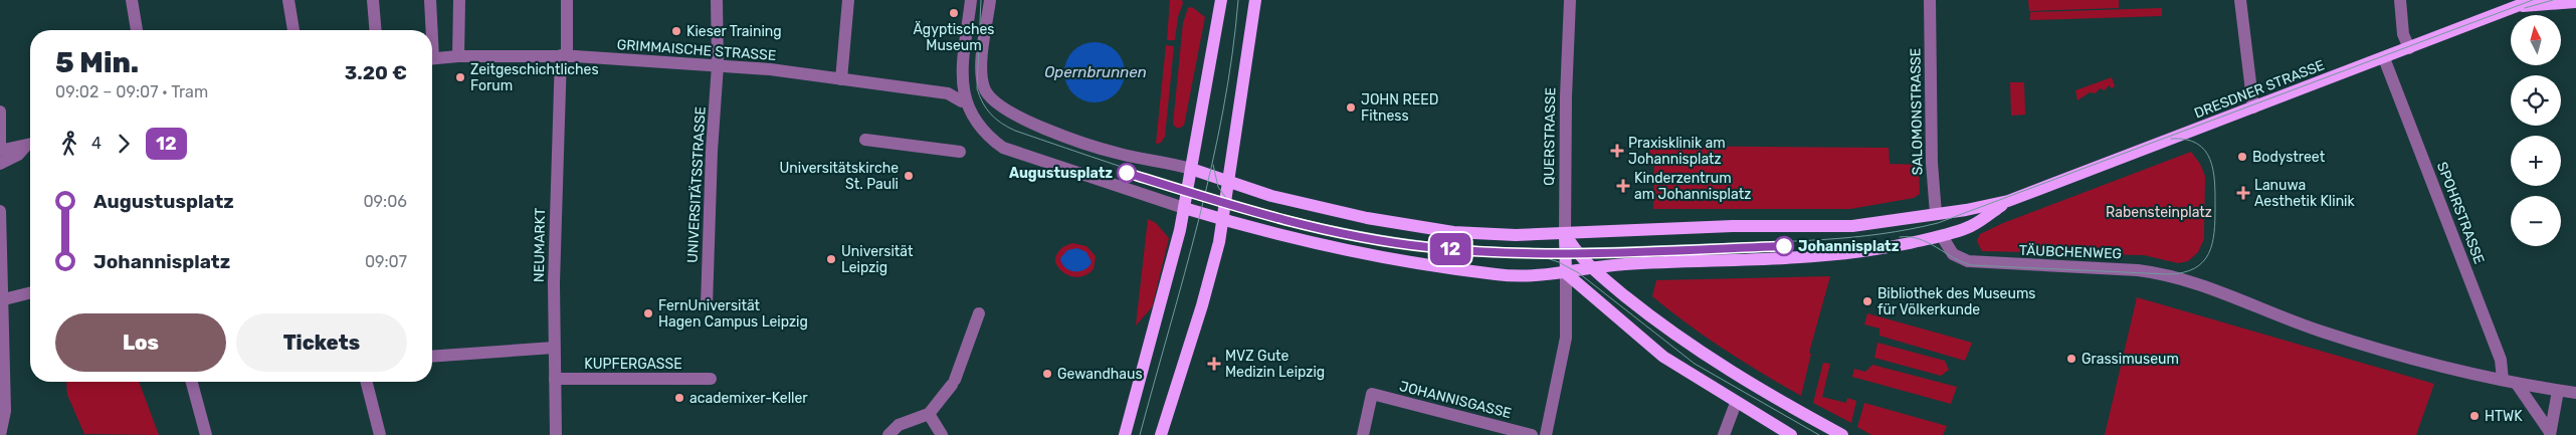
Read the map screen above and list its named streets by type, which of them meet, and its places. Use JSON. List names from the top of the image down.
{
  "streets": {
    "main road": ["DRESDNER STRASSE", "QUERSTRASSE", "TÄUBCHENWEG"],
    "street": [
      "GRIMMAISCHE STRASSE",
      "SALOMONSTRASSE",
      "UNIVERSITÄTSSTRASSE",
      "SPOHRSTRASSE",
      "NEUMARKT",
      "KUPFERGASSE",
      "JOHANNISGASSE"
    ]
  },
  "crossings": [
    ["GRIMMAISCHE STRASSE", "UNIVERSITÄTSSTRASSE"],
    ["GRIMMAISCHE STRASSE", "NEUMARKT"],
    ["DRESDNER STRASSE", "SALOMONSTRASSE"],
    ["DRESDNER STRASSE", "SPOHRSTRASSE"],
    ["DRESDNER STRASSE", "TÄUBCHENWEG"],
    ["SALOMONSTRASSE", "TÄUBCHENWEG"],
    ["SPOHRSTRASSE", "TÄUBCHENWEG"],
    ["NEUMARKT", "KUPFERGASSE"]
  ],
  "water": ["Opernbrunnen"],
  "parks": ["Rabensteinplatz"],
  "places": {
    "other": [
      "Ägyptisches Museum",
      "Kieser Training",
      "Zeitgeschichtliches Forum",
      "JOHN REED Fitness",
      "Bodystreet",
      "Augustusplatz",
      "Universitätskirche St. Pauli",
      "Johannisplatz",
      "Universität Leipzig",
      "Bibliothek des Museums für Völkerkunde",
      "FernUniversität Hagen Campus Leipzig",
      "Grassimuseum",
      "Gewandhaus",
      "academixer-Keller",
      "HTWK"
    ],
    "health": [
      "Praxisklinik am Johannisplatz",
      "Kinderzentrum am Johannisplatz",
      "Lanuwa Aesthetik Klinik",
      "MVZ Gute Medizin Leipzig"
    ]
  },
  "lines": ["tram line 12"],
  "north": "top",
  "page": {
    "on_map": "12",
    "map_buttons": ["+", "−"],
    "heading": ["5 Min.", "09:02 – 09:07 · Tram", "3.20 €"],
    "legs": ["4", "12"],
    "list": [
      {
        "name": "Augustusplatz",
        "value": "09:06"
      },
      {
        "name": "Johannisplatz",
        "value": "09:07"
      }
    ],
    "buttons": ["Los", "Tickets"]
  }
}
